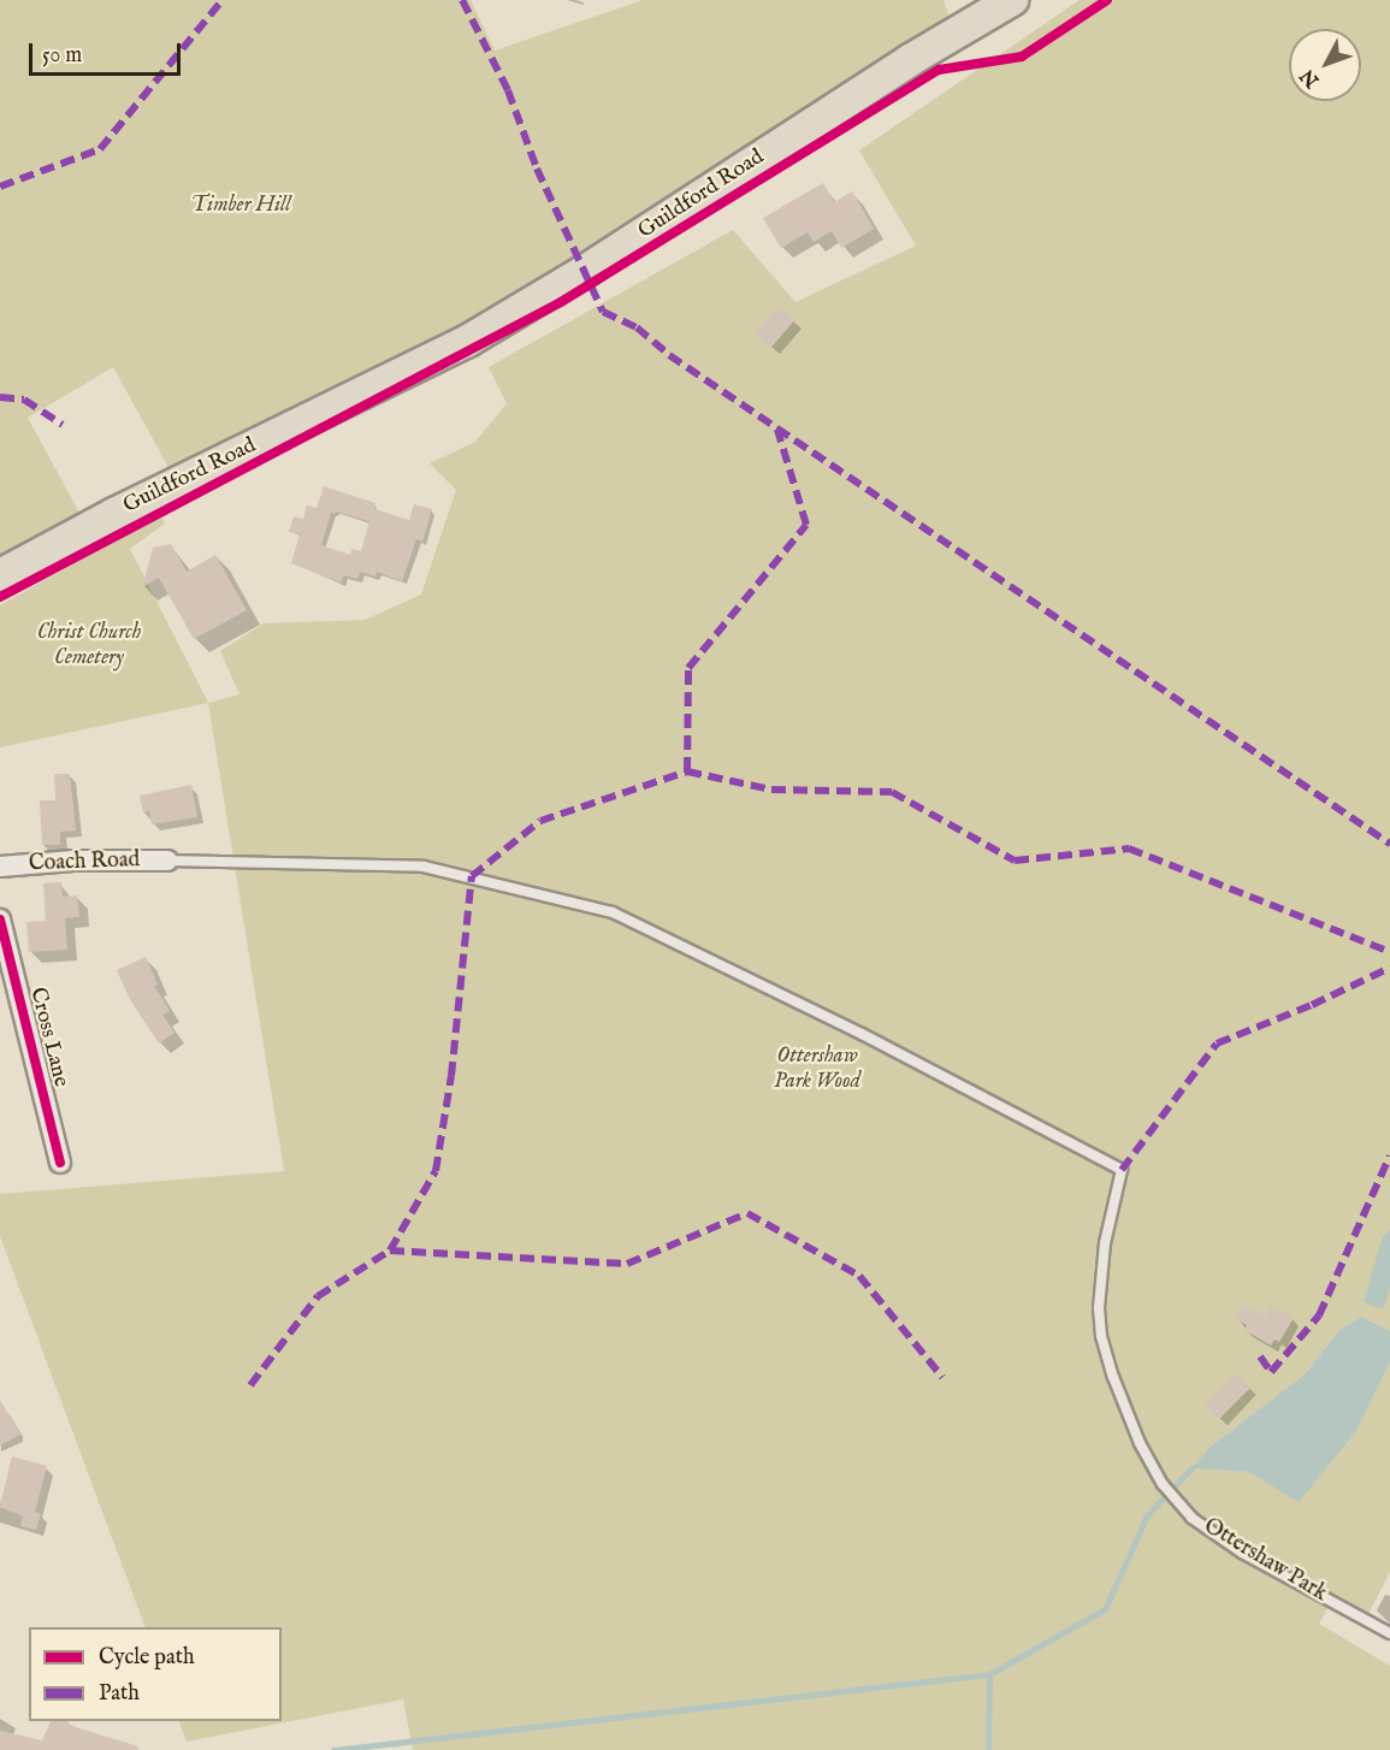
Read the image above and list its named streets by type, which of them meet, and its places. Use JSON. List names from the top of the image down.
{
  "streets": {
    "main road": ["Guildford Road"],
    "street": ["Coach Road", "Cross Lane"],
    "lane": ["Ottershaw Park"]
  },
  "crossings": [
    ["Coach Road", "Ottershaw Park"]
  ],
  "parks": ["Timber Hill", "Christ Church Cemetery", "Ottershaw Park Wood"],
  "legend": ["Cycle path", "Path"],
  "scale_bar": "50 m",
  "north": "bottom left"
}
